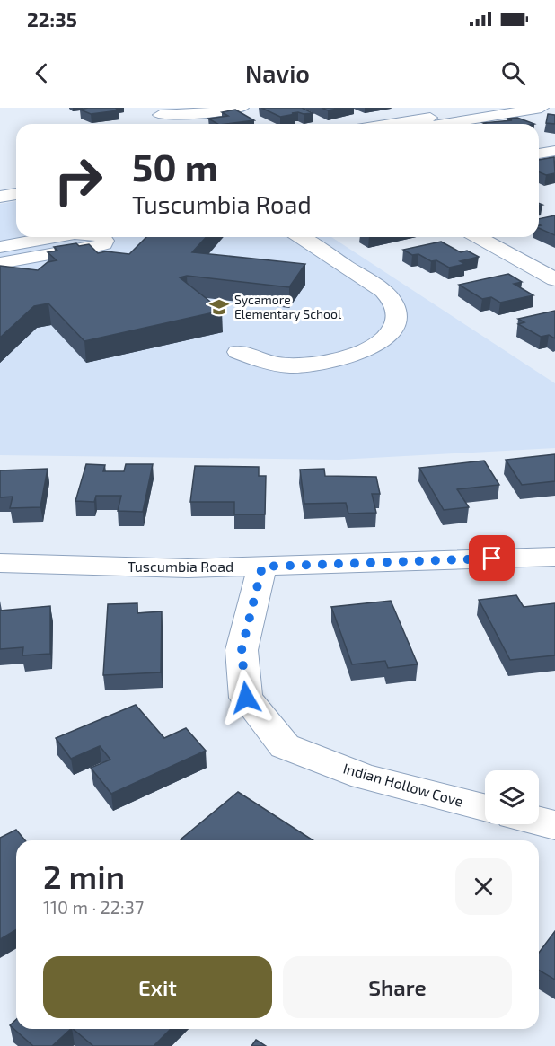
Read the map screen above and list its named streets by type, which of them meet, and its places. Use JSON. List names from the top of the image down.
{
  "streets": {
    "street": ["Tuscumbia Road", "Indian Hollow Cove"]
  },
  "crossings": [
    ["Tuscumbia Road", "Indian Hollow Cove"]
  ],
  "places": {
    "school or university": ["Sycamore Elementary School"]
  },
  "page": {
    "status": "22:35",
    "header": "Navio",
    "turn": ["50 m", "Tuscumbia Road"],
    "heading": ["2 min", "110 m · 22:37"],
    "buttons": ["Exit", "Share"]
  }
}
